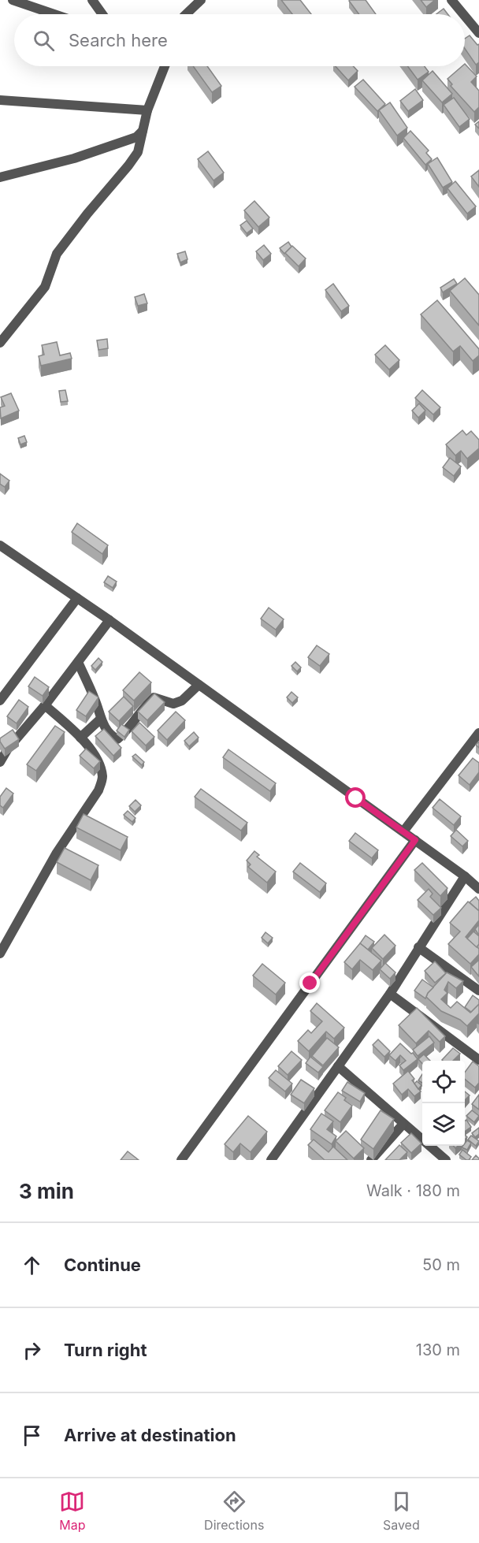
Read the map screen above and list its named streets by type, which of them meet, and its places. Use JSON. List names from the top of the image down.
{
  "page": {
    "search": "Search here",
    "heading": ["3 min", "Walk · 180 m"],
    "list": [
      ["Continue", "50 m"],
      ["Turn right", "130 m"],
      "Arrive at destination"
    ],
    "nav": ["Map", "Directions", "Saved"]
  }
}
